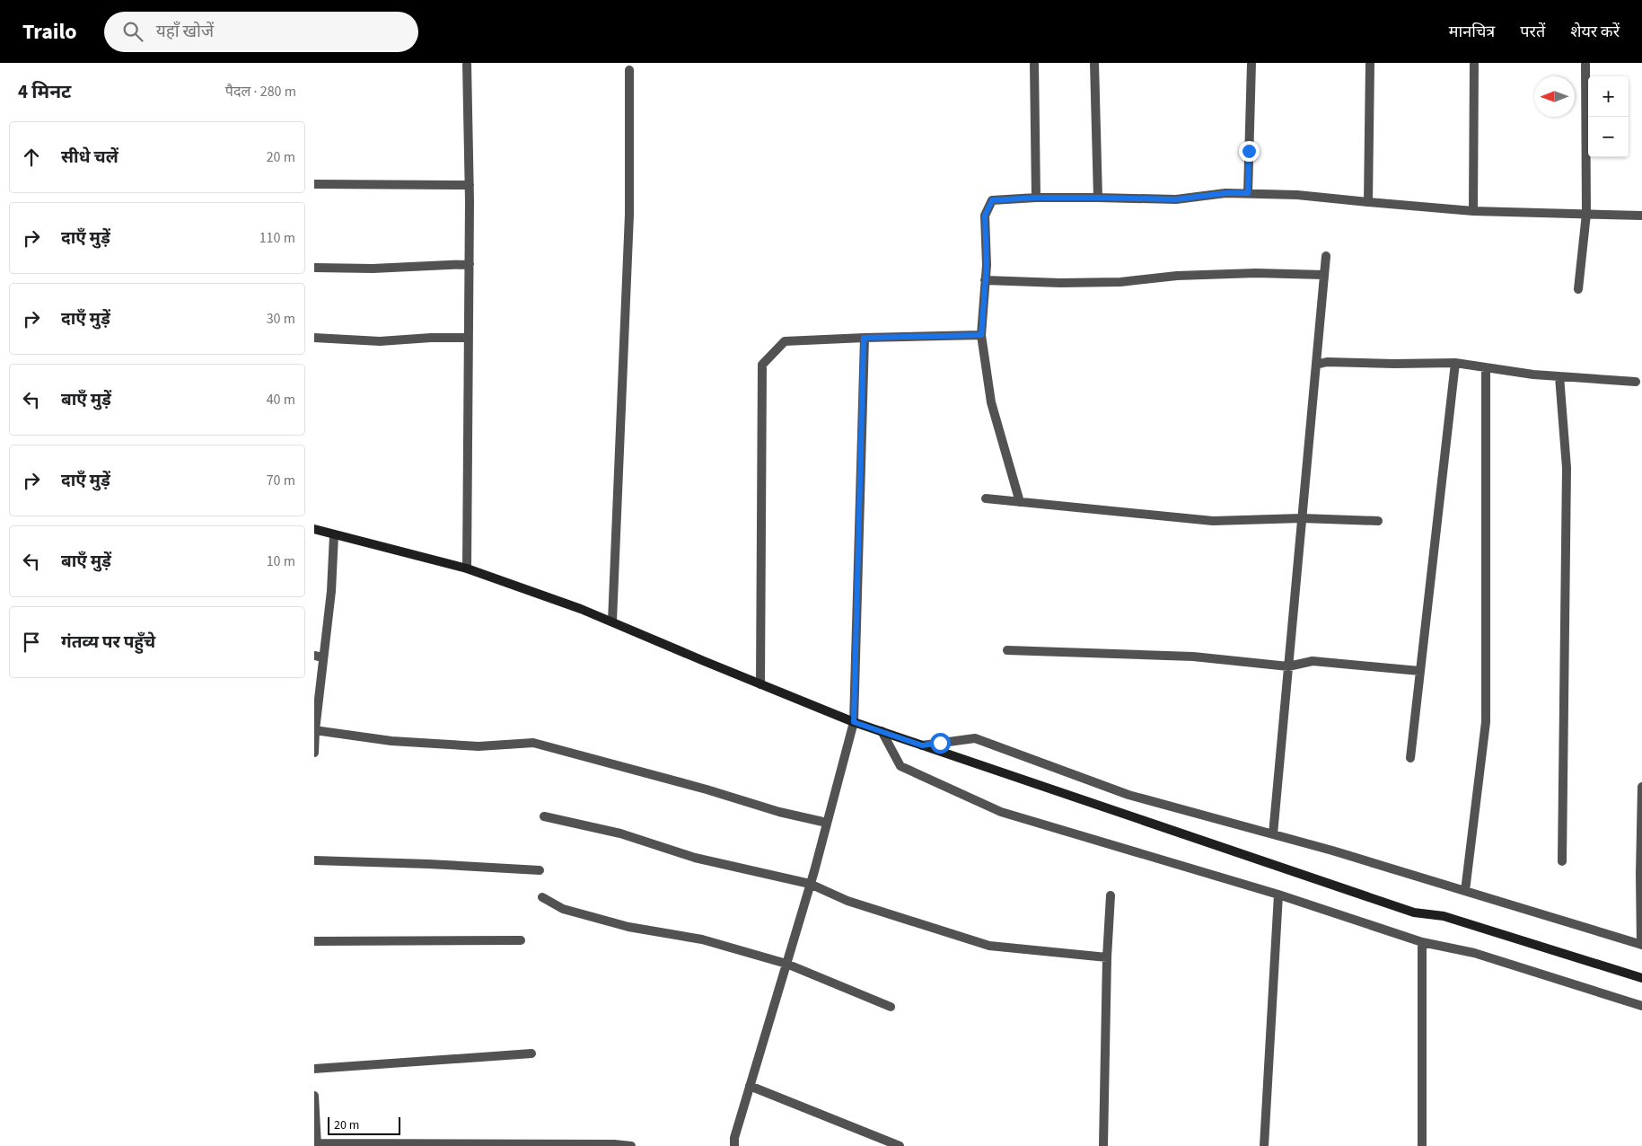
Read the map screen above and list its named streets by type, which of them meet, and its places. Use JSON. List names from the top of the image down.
{
  "scale_bar": "20 m",
  "north": "left",
  "page": {
    "header": "Trailo",
    "search": "यहाँ खोजें",
    "nav": ["मानचित्र", "परतें", "शेयर करें"],
    "heading": ["4 मिनट", "पैदल · 280 m"],
    "map_buttons": ["+", "−"],
    "list": [
      ["सीधे चलें", "20 m"],
      ["दाएँ मुड़ें", "110 m"],
      ["दाएँ मुड़ें", "30 m"],
      ["बाएँ मुड़ें", "40 m"],
      ["दाएँ मुड़ें", "70 m"],
      ["बाएँ मुड़ें", "10 m"],
      "गंतव्य पर पहुँचे"
    ],
    "scale": "20 m"
  }
}
